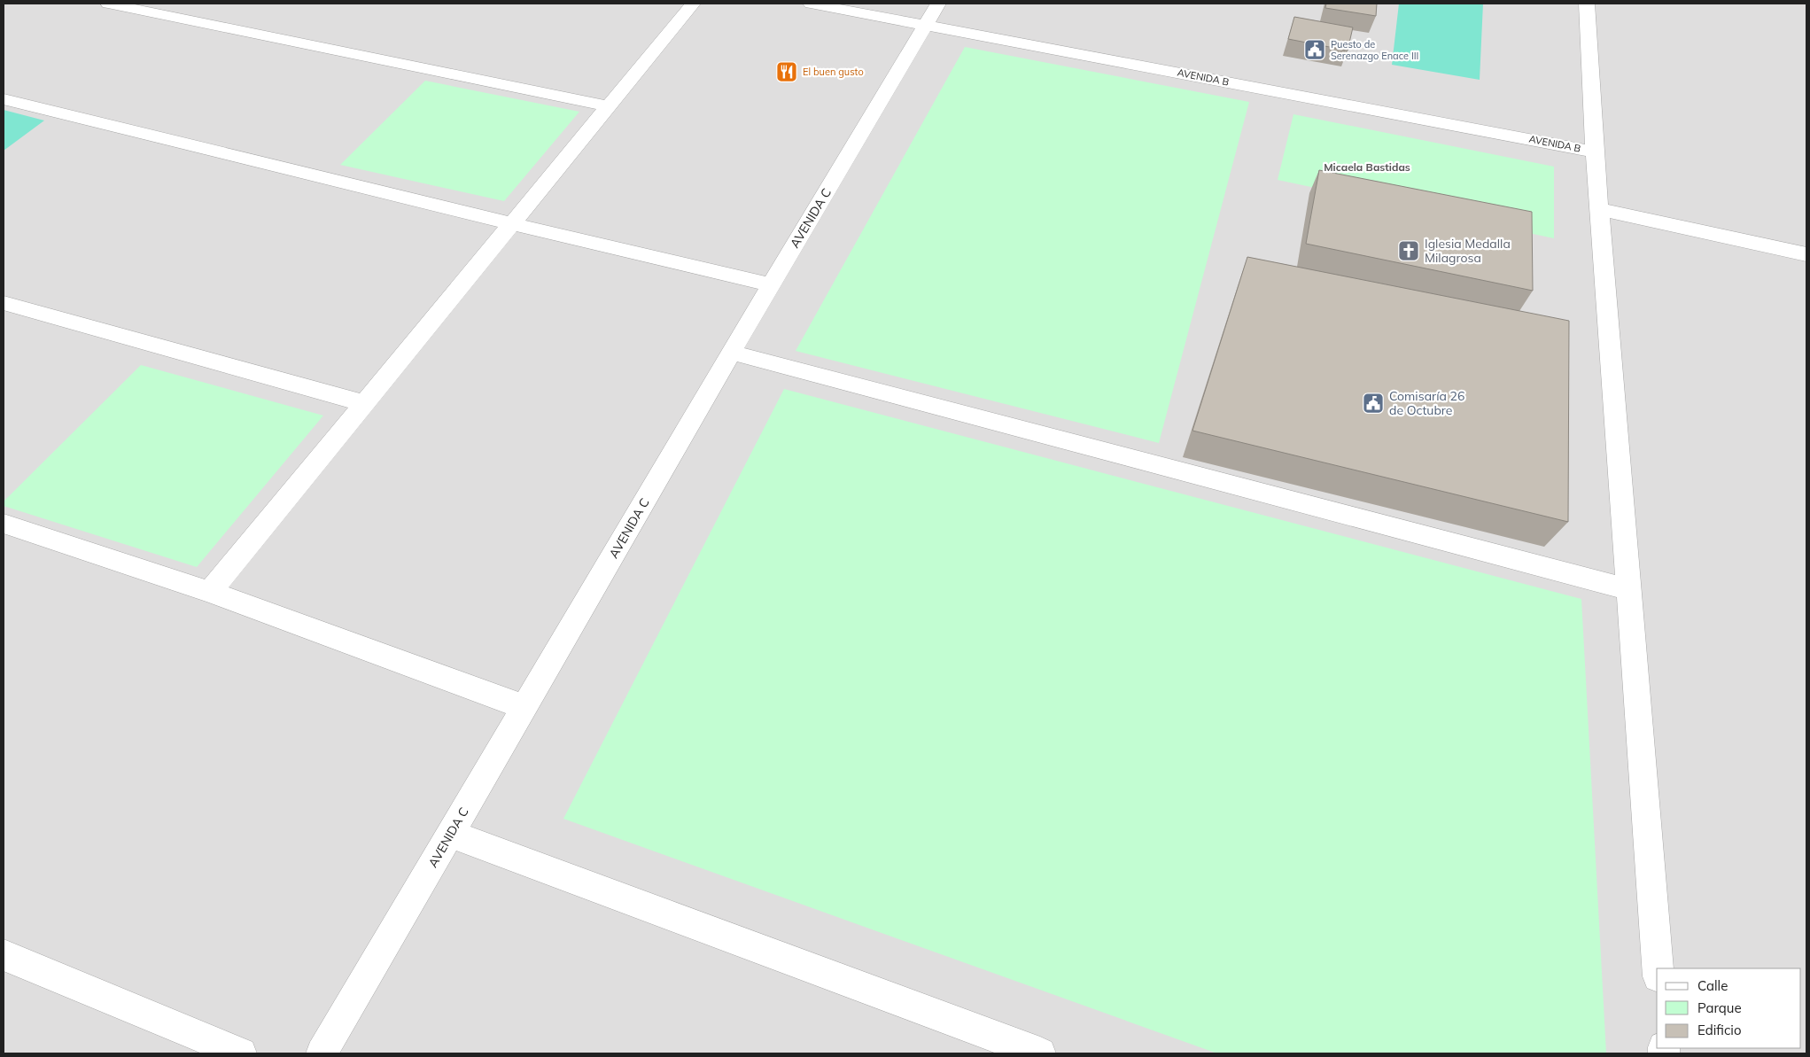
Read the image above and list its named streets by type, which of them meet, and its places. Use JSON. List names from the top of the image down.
{
  "streets": {
    "street": ["AVENIDA B", "AVENIDA C"]
  },
  "crossings": [
    ["AVENIDA B", "AVENIDA C"]
  ],
  "districts": ["Micaela Bastidas"],
  "places": {
    "public building": ["Puesto de Serenazgo Enace III", "Comisaría 26 de Octubre"],
    "restaurant": ["El buen gusto"],
    "church": ["Iglesia Medalla Milagrosa"]
  },
  "legend": ["Calle", "Parque", "Edificio"]
}
